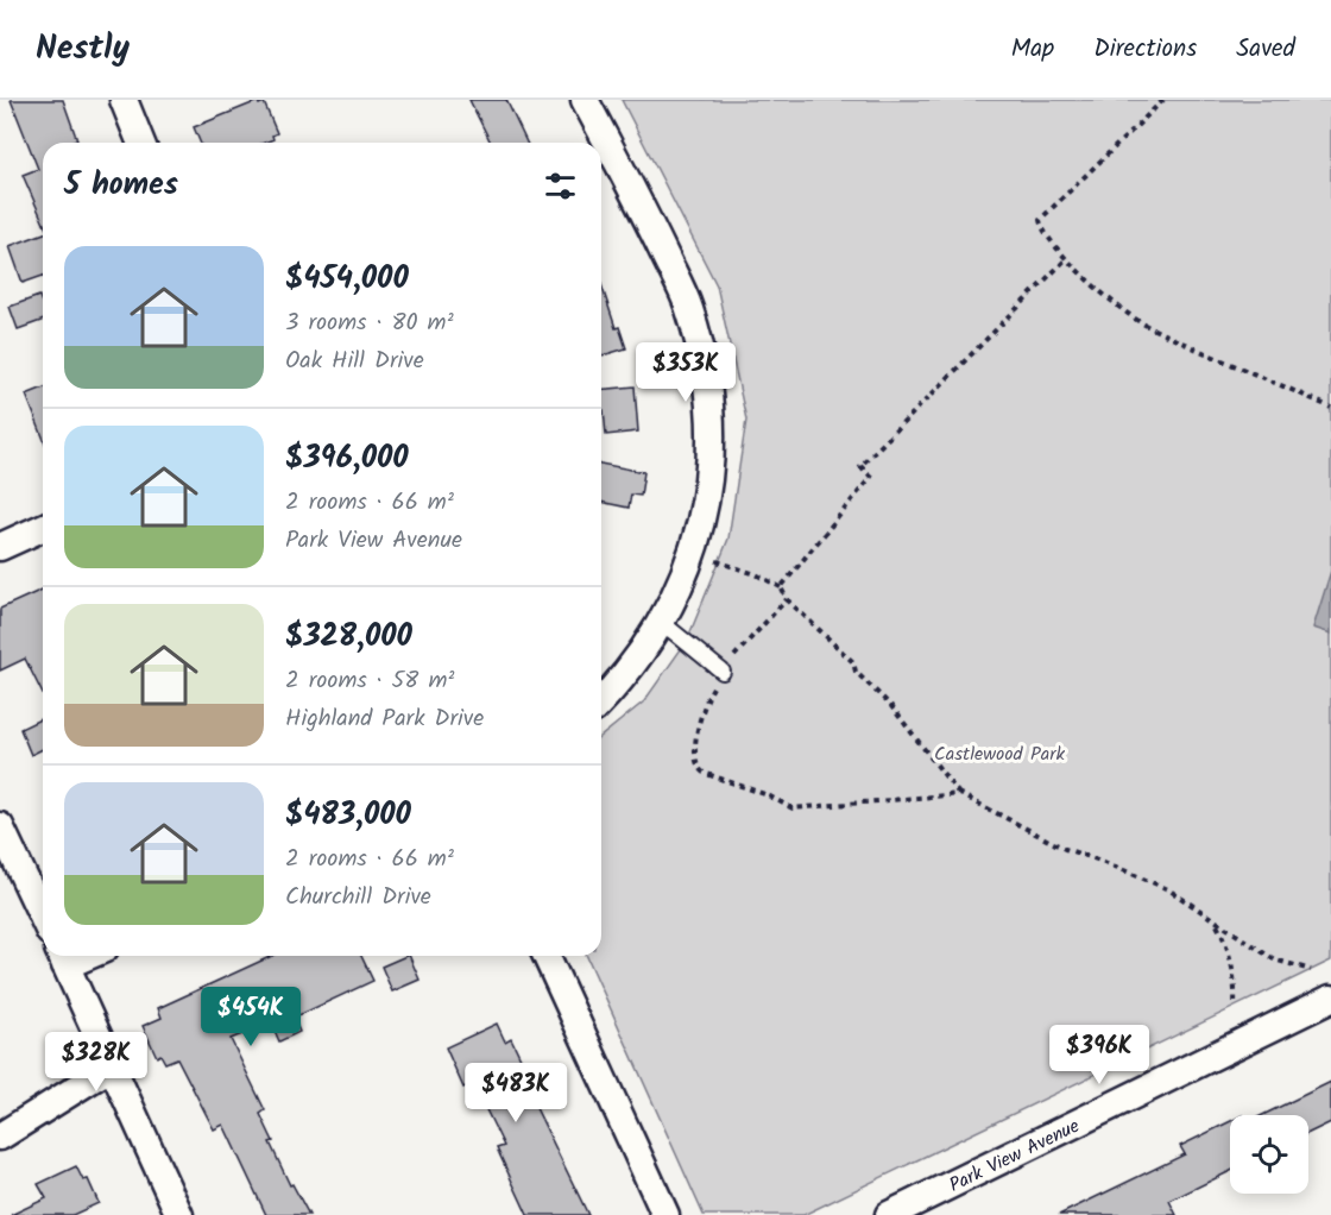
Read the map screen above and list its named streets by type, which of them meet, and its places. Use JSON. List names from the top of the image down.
{
  "streets": {
    "street": ["Park View Avenue"]
  },
  "parks": ["Castlewood Park"],
  "page": {
    "header": "Nestly",
    "nav": ["Map", "Directions", "Saved"],
    "heading": "5 homes",
    "list": [
      {
        "name": "$454,000",
        "note": "3 rooms · 80 m² · Oak Hill Drive"
      },
      {
        "name": "$396,000",
        "note": "2 rooms · 66 m² · Park View Avenue"
      },
      {
        "name": "$328,000",
        "note": "2 rooms · 58 m² · Highland Park Drive"
      },
      {
        "name": "$483,000",
        "note": "2 rooms · 66 m² · Churchill Drive"
      }
    ],
    "price": [
      "$353K",
      "$454K",
      "$396K",
      "$328K",
      "$483K"
    ]
  }
}
